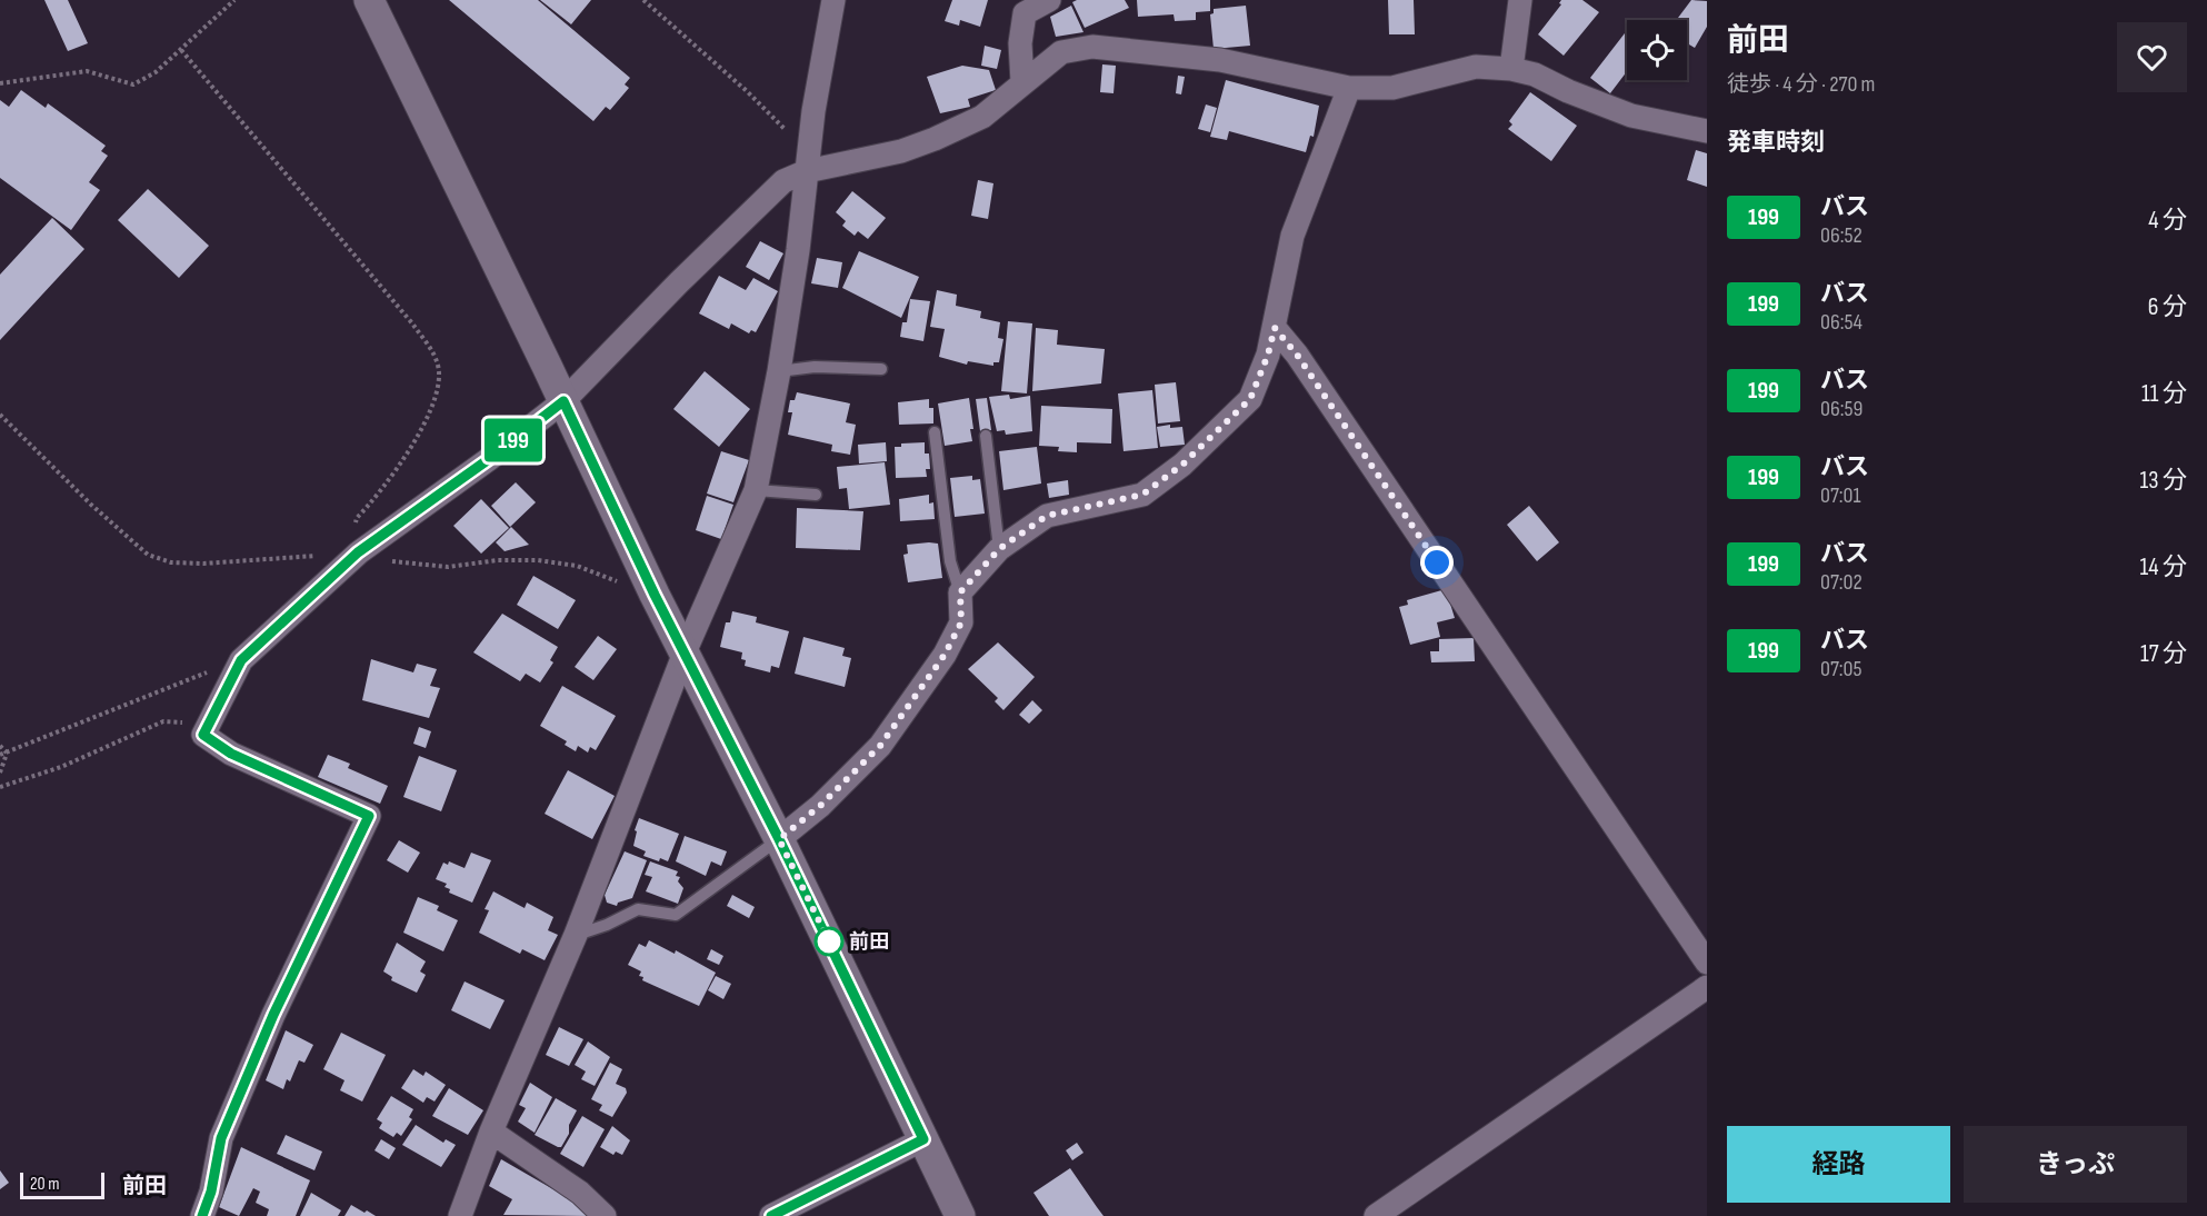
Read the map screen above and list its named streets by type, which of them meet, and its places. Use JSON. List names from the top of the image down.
{
  "districts": ["前田"],
  "places": ["前田"],
  "lines": ["bus line 199"],
  "scale_bar": "20 m",
  "page": {
    "on_map": "199",
    "heading": [
      ["前田", "徒歩 · 4 分 · 270 m"],
      "発車時刻"
    ],
    "list": [
      {
        "mark": "199",
        "name": "バス",
        "note": "06:52",
        "value": "4 分"
      },
      {
        "mark": "199",
        "name": "バス",
        "note": "06:54",
        "value": "6 分"
      },
      {
        "mark": "199",
        "name": "バス",
        "note": "06:59",
        "value": "11 分"
      },
      {
        "mark": "199",
        "name": "バス",
        "note": "07:01",
        "value": "13 分"
      },
      {
        "mark": "199",
        "name": "バス",
        "note": "07:02",
        "value": "14 分"
      },
      {
        "mark": "199",
        "name": "バス",
        "note": "07:05",
        "value": "17 分"
      }
    ],
    "buttons": ["経路", "きっぷ"],
    "scale": "20 m"
  }
}
